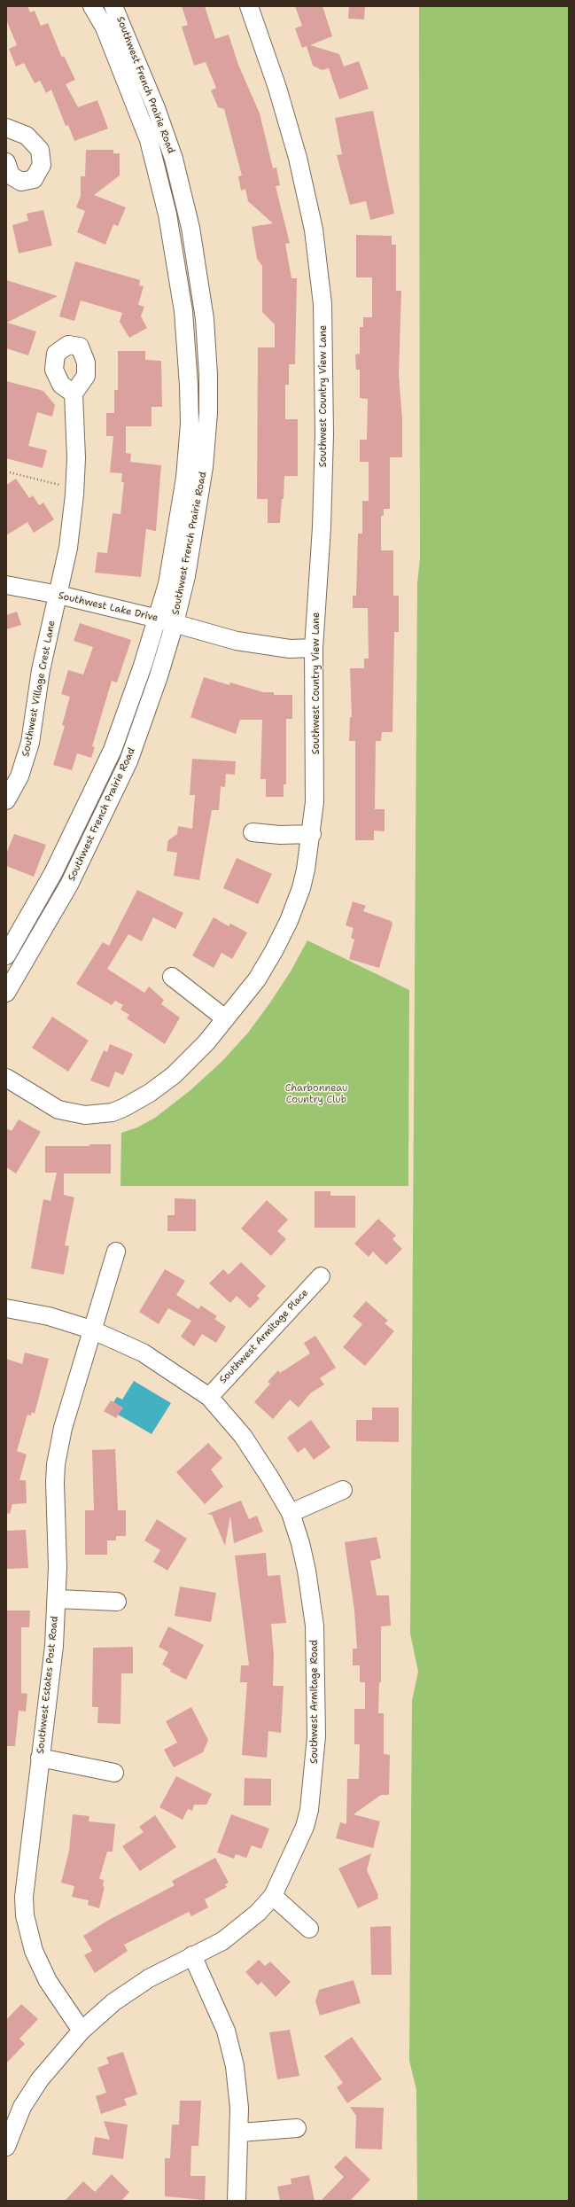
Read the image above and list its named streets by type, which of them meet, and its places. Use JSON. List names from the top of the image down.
{
  "streets": {
    "street": [
      "Southwest French Prairie Road",
      "Southwest Country View Lane",
      "Southwest Lake Drive",
      "Southwest Village Crest Lane",
      "Southwest Armitage Place",
      "Southwest Estates Post Road",
      "Southwest Armitage Road"
    ]
  },
  "crossings": [
    ["Southwest French Prairie Road", "Southwest Lake Drive"],
    ["Southwest Country View Lane", "Southwest Lake Drive"],
    ["Southwest Lake Drive", "Southwest Village Crest Lane"],
    ["Southwest Armitage Place", "Southwest Armitage Road"],
    ["Southwest Estates Post Road", "Southwest Armitage Road"]
  ],
  "parks": ["Charbonneau Country Club"]
}
